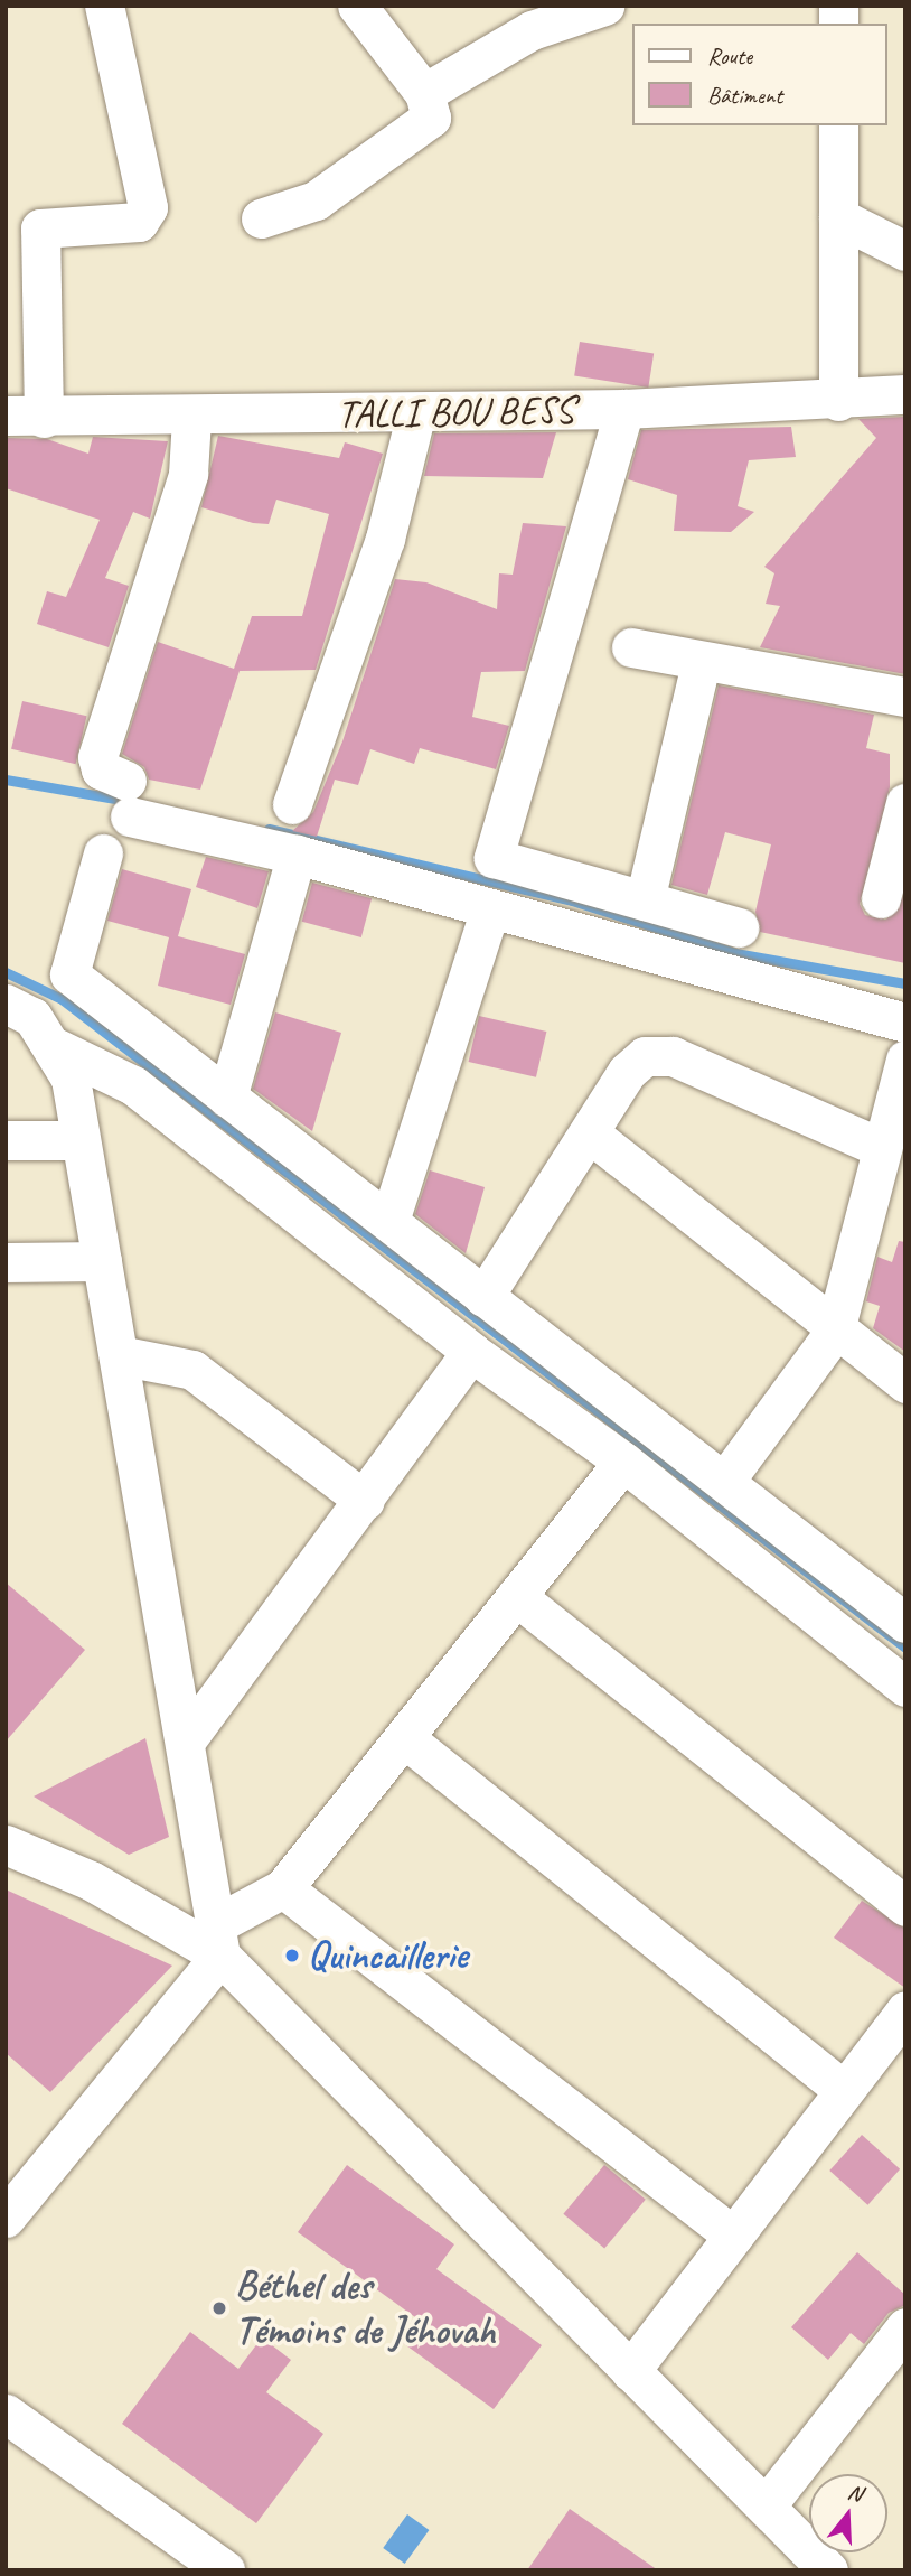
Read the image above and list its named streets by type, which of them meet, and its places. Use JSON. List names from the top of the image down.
{
  "streets": {
    "street": ["TALLI BOU BESS"]
  },
  "places": ["Quincaillerie", "Béthel des Témoins de Jéhovah"],
  "legend": ["Route", "Bâtiment"],
  "north": "top"
}
